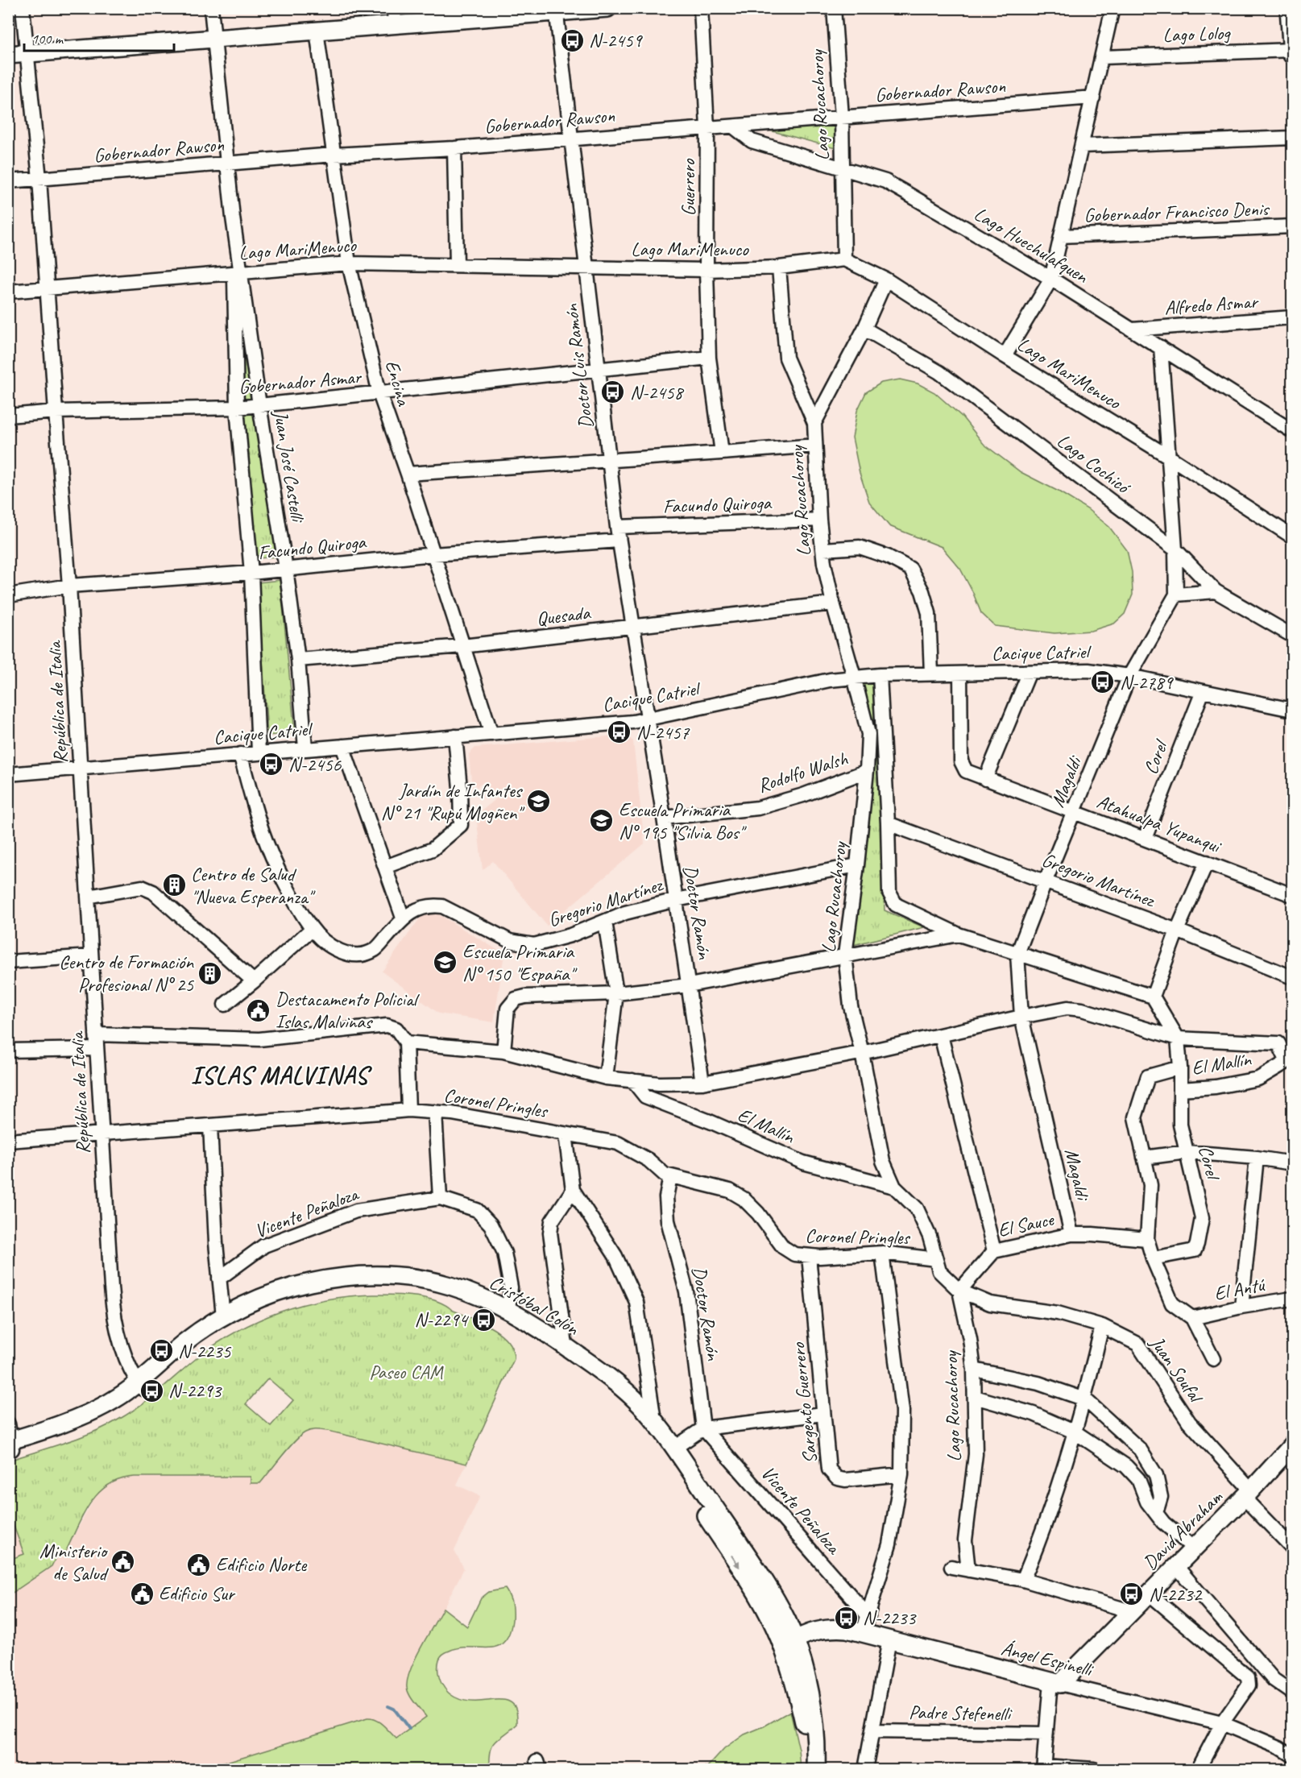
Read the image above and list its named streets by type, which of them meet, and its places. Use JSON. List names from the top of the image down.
{
  "streets": {
    "main road": ["Cristóbal Colón", "David Abraham", "Ángel Espinelli"],
    "street": [
      "Lago Lolog",
      "Gobernador Rawson",
      "Lago Rucachoroy",
      "Guerrero",
      "Gobernador Francisco Denis",
      "Lago Huechulafquen",
      "Lago MariMenuco",
      "Alfredo Asmar",
      "Doctor Luis Ramón",
      "Gobernador Asmar",
      "Encina",
      "Lago Cochicó",
      "Juan José Castelli",
      "Facundo Quiroga",
      "Quesada",
      "Cacique Catriel",
      "República de Italia",
      "Corel",
      "Rodolfo Walsh",
      "Magaldi",
      "Atahualpa Yupanqui",
      "Gregorio Martínez",
      "Doctor Ramón",
      "El Mallín",
      "Coronel Pringles",
      "Vicente Peñaloza",
      "El Sauce",
      "El Antú",
      "Juan Soufal",
      "Sargento Guerrero",
      "Padre Stefenelli"
    ]
  },
  "crossings": [
    ["Gobernador Rawson", "Lago Rucachoroy"],
    ["Gobernador Rawson", "Guerrero"],
    ["Gobernador Rawson", "Lago Huechulafquen"],
    ["Gobernador Rawson", "Doctor Luis Ramón"],
    ["Gobernador Rawson", "Encina"],
    ["Gobernador Rawson", "Juan José Castelli"],
    ["Gobernador Rawson", "República de Italia"],
    ["Lago Rucachoroy", "Lago Huechulafquen"],
    ["Lago Rucachoroy", "Lago MariMenuco"],
    ["Lago Rucachoroy", "Lago Cochicó"],
    ["Lago Rucachoroy", "Facundo Quiroga"],
    ["Lago Rucachoroy", "Quesada"],
    ["Lago Rucachoroy", "Cacique Catriel"],
    ["Lago Rucachoroy", "Rodolfo Walsh"],
    ["Lago Rucachoroy", "Gregorio Martínez"],
    ["Lago Rucachoroy", "El Mallín"],
    ["Lago Rucachoroy", "Coronel Pringles"],
    ["Lago Rucachoroy", "El Sauce"],
    ["Lago Rucachoroy", "Juan Soufal"],
    ["Guerrero", "Lago MariMenuco"],
    ["Guerrero", "Gobernador Asmar"],
    ["Lago Huechulafquen", "Alfredo Asmar"],
    ["Lago MariMenuco", "Doctor Luis Ramón"],
    ["Lago MariMenuco", "Encina"],
    ["Lago MariMenuco", "Juan José Castelli"],
    ["Lago MariMenuco", "República de Italia"],
    ["Doctor Luis Ramón", "Gobernador Asmar"],
    ["Doctor Luis Ramón", "Facundo Quiroga"],
    ["Doctor Luis Ramón", "Quesada"],
    ["Doctor Luis Ramón", "Cacique Catriel"],
    ["Doctor Luis Ramón", "Doctor Ramón"],
    ["Gobernador Asmar", "Encina"],
    ["Gobernador Asmar", "Juan José Castelli"],
    ["Gobernador Asmar", "República de Italia"],
    ["Encina", "Facundo Quiroga"],
    ["Encina", "Quesada"],
    ["Encina", "Cacique Catriel"],
    ["Juan José Castelli", "Facundo Quiroga"],
    ["Juan José Castelli", "Quesada"],
    ["Juan José Castelli", "Cacique Catriel"],
    ["Facundo Quiroga", "República de Italia"],
    ["Cacique Catriel", "República de Italia"],
    ["Cacique Catriel", "Corel"],
    ["Cacique Catriel", "Magaldi"],
    ["Cacique Catriel", "Atahualpa Yupanqui"],
    ["Cacique Catriel", "Doctor Ramón"],
    ["República de Italia", "Coronel Pringles"],
    ["República de Italia", "Cristóbal Colón"],
    ["Corel", "Atahualpa Yupanqui"],
    ["Corel", "El Mallín"],
    ["Rodolfo Walsh", "Doctor Ramón"],
    ["Magaldi", "Atahualpa Yupanqui"],
    ["Magaldi", "Gregorio Martínez"],
    ["Magaldi", "El Sauce"],
    ["Gregorio Martínez", "Doctor Ramón"],
    ["Doctor Ramón", "Coronel Pringles"],
    ["Doctor Ramón", "Vicente Peñaloza"],
    ["Coronel Pringles", "Sargento Guerrero"],
    ["Vicente Peñaloza", "Cristóbal Colón"],
    ["El Sauce", "Juan Soufal"],
    ["Cristóbal Colón", "Ángel Espinelli"],
    ["Juan Soufal", "David Abraham"],
    ["David Abraham", "Ángel Espinelli"]
  ],
  "one_way": ["Cristóbal Colón"],
  "districts": ["ISLAS MALVINAS"],
  "parks": ["Paseo CAM"],
  "places": {
    "bus stop": [
      "N-2459",
      "N-2458",
      "N-2789",
      "N-2457",
      "N-2456",
      "N-2294",
      "N-2235",
      "N-2293",
      "N-2232",
      "N-2233"
    ],
    "school or university": ["Jardín de Infantes N° 21 \"Rupú Mogñen\"", "Escuela Primaria N° 195 \"Silvia Bos\"", "Escuela Primaria N° 150 \"España\""],
    "building": ["Centro de Salud \"Nueva Esperanza\"", "Centro de Formación Profesional N° 25"],
    "public building": [
      "Destacamento Policial Islas Malvinas",
      "Ministerio de Salud",
      "Edificio Norte",
      "Edificio Sur"
    ]
  },
  "scale_bar": "100 m"
}
